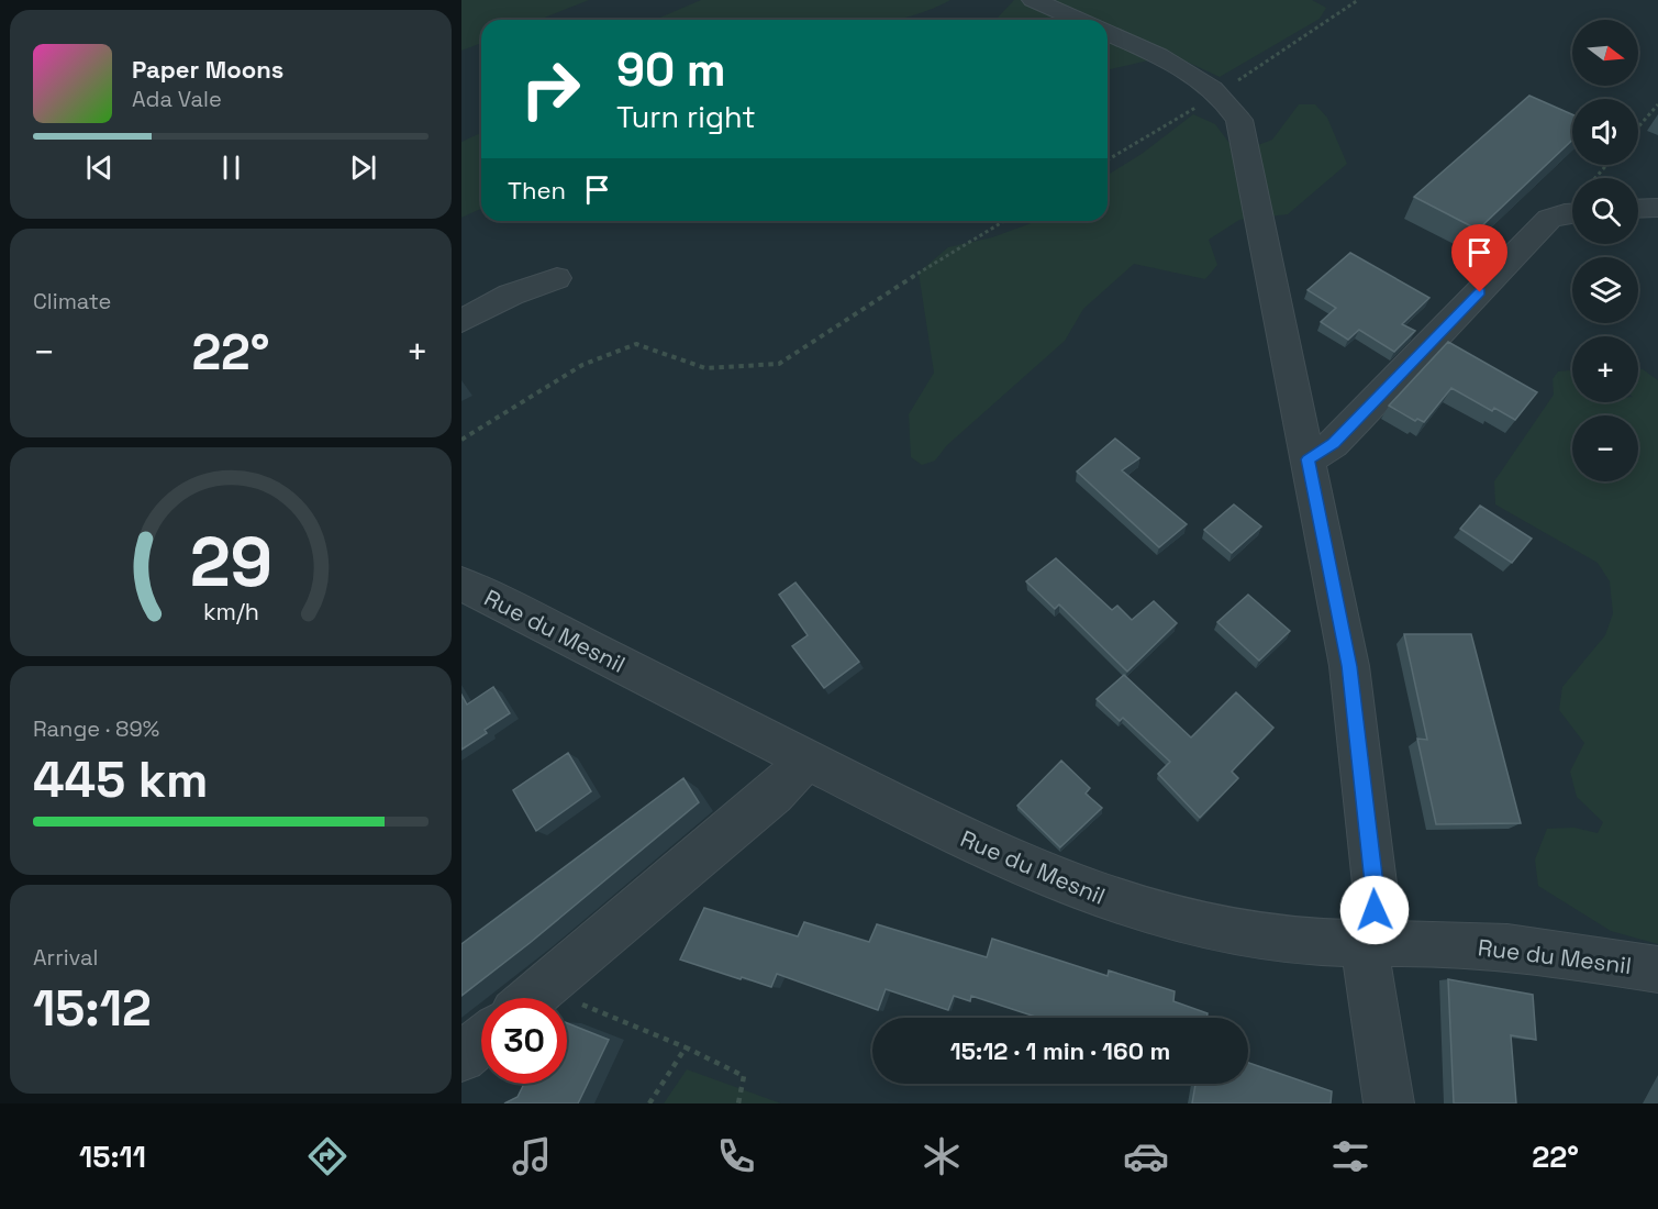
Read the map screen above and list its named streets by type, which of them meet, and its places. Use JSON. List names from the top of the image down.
{
  "streets": {
    "street": ["Rue du Mesnil"]
  },
  "north": "right",
  "page": {
    "map_buttons": ["+", "−"],
    "turn": ["90 m", "Turn right"],
    "song": ["Paper Moons", "Ada Vale"],
    "then": "Then",
    "tile": [
      "Climate",
      ["Range · 89%", "445 km"],
      ["Arrival", "15:12"]
    ],
    "heat": ["−", "22°", "+"],
    "limit": "30",
    "trip": "15:12 · 1 min · 160 m",
    "tabs": ["15:11", "22°"],
    "gauge": ["29", "km/h"]
  }
}
